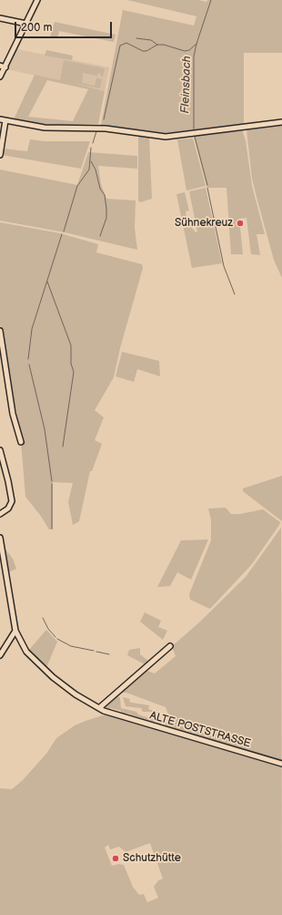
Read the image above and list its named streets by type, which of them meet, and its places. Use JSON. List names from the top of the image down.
{
  "streets": {
    "street": ["ALTE POSTSTRASSE"]
  },
  "water": ["Fleinsbach"],
  "places": ["Sühnekreuz", "Schutzhütte"],
  "scale_bar": "200 m"
}
